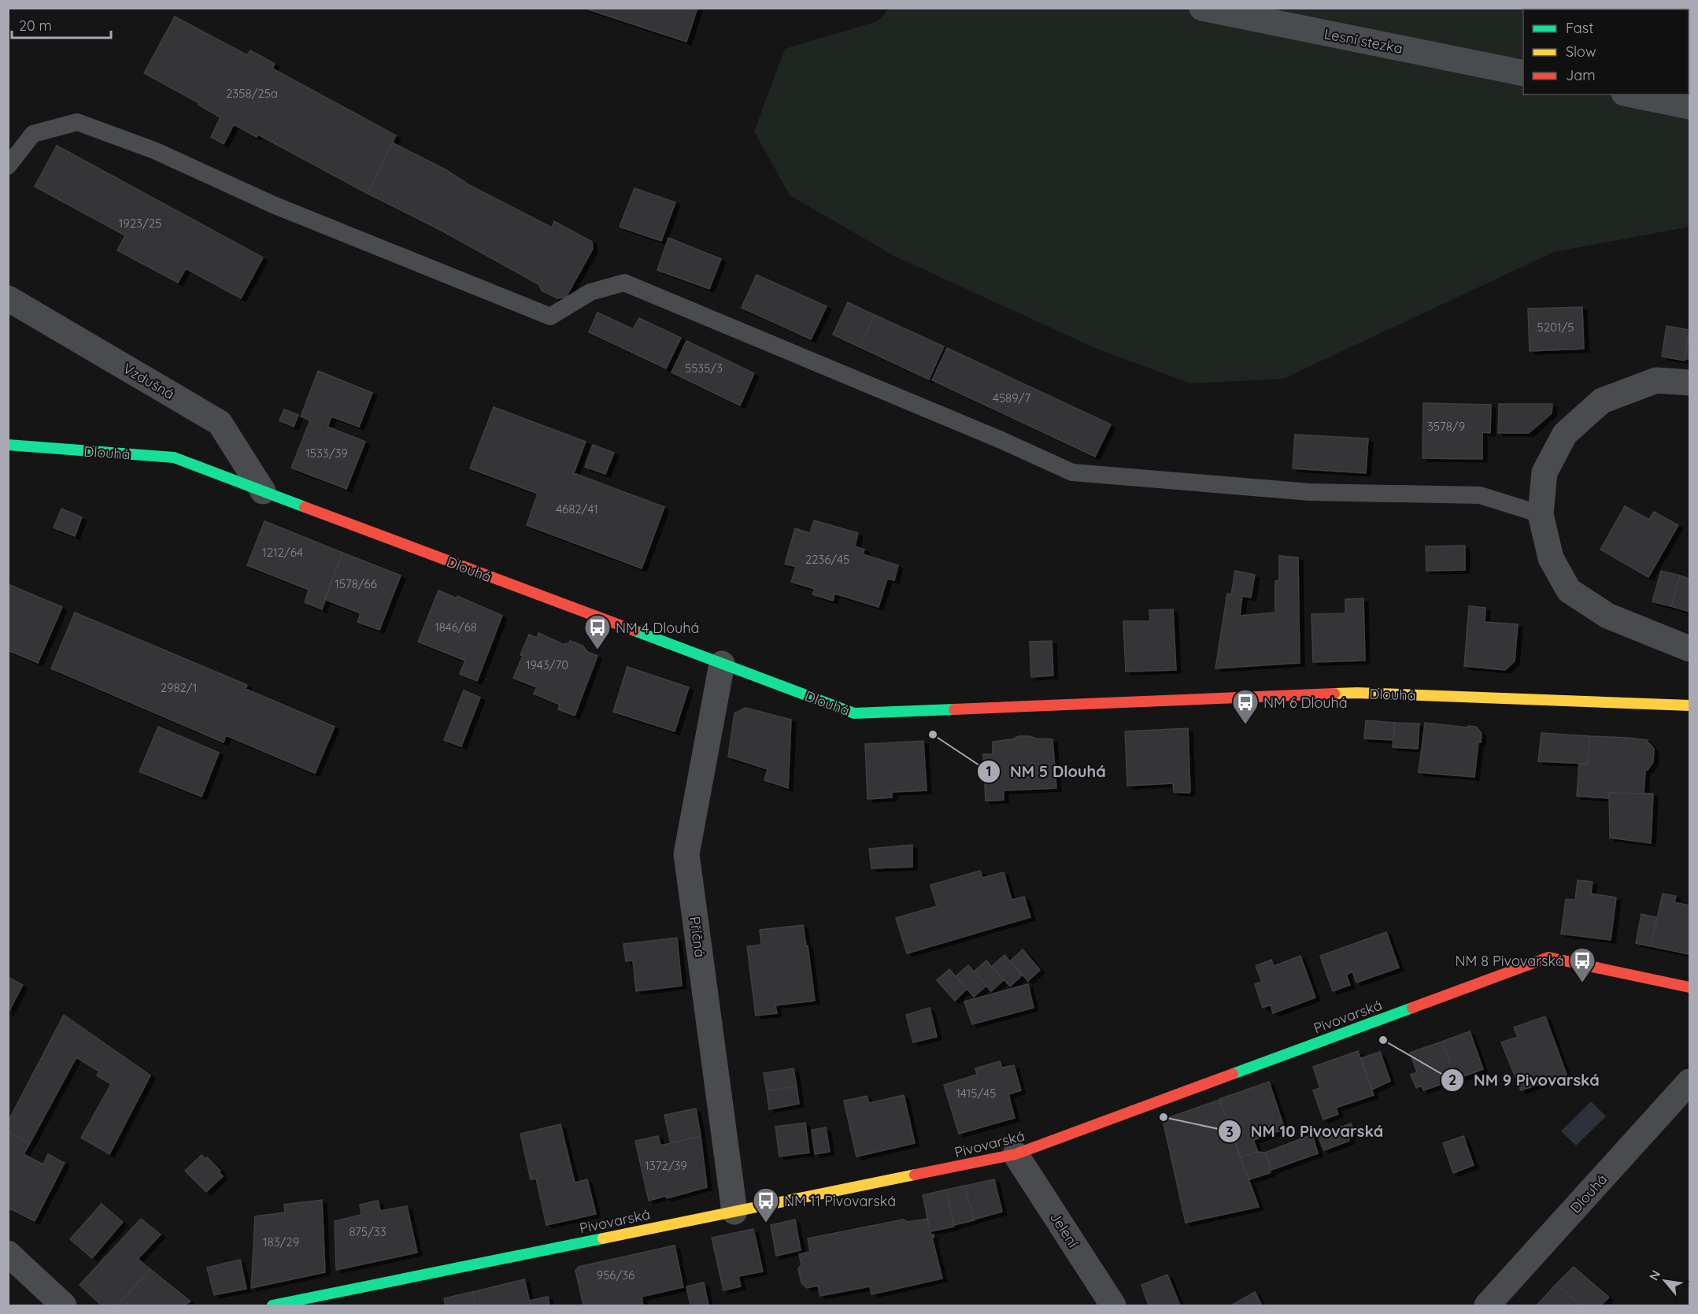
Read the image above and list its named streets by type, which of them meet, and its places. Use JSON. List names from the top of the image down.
{
  "streets": {
    "street": [
      "Lesní stezka",
      "Vzdušná",
      "Dlouhá",
      "Příčná",
      "Pivovarská",
      "Jelení"
    ]
  },
  "crossings": [
    ["Vzdušná", "Dlouhá"],
    ["Dlouhá", "Příčná"],
    ["Příčná", "Pivovarská"],
    ["Pivovarská", "Jelení"]
  ],
  "places": {
    "bus stop": [
      "NM 4 Dlouhá",
      "NM 6 Dlouhá",
      "NM 8 Pivovarská",
      "NM 11 Pivovarská"
    ],
    "other": ["NM 5 Dlouhá", "NM 9 Pivovarská", "NM 10 Pivovarská"]
  },
  "house_numbers": [
    "2358/25a",
    "1923/25",
    "5201/5",
    "5535/3",
    "4589/7",
    "3578/9",
    "1533/39",
    "4682/41",
    "1212/64",
    "2236/45",
    "1578/66",
    "1846/68",
    "1943/70",
    "2982/1",
    "1415/45",
    "1372/39",
    "875/33",
    "183/29",
    "956/36"
  ],
  "legend": ["Fast", "Slow", "Jam"],
  "scale_bar": "20 m",
  "north": "top left"
}
